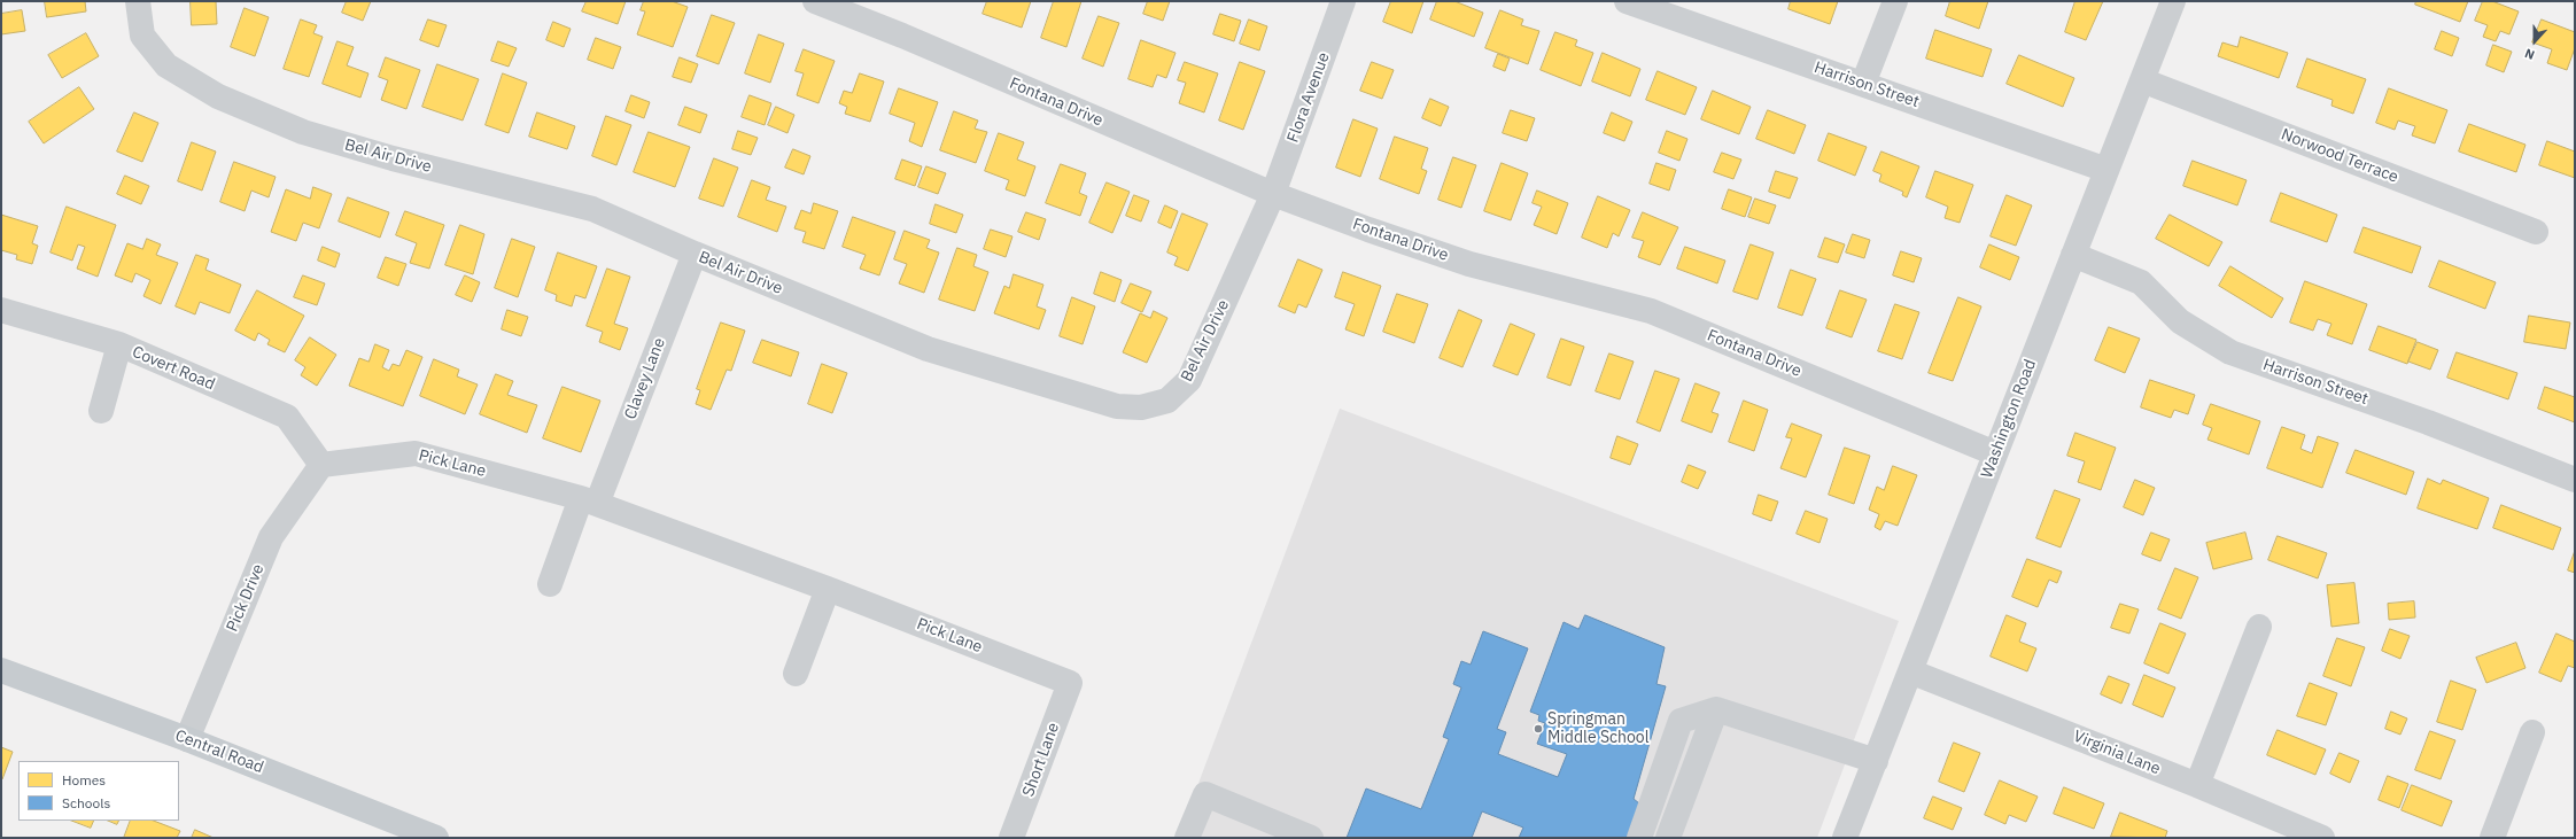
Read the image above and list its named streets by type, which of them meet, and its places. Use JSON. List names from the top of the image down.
{
  "streets": {
    "main road": ["Central Road"],
    "street": [
      "Harrison Street",
      "Flora Avenue",
      "Fontana Drive",
      "Bel Air Drive",
      "Norwood Terrace",
      "Covert Road",
      "Clavey Lane",
      "Washington Road",
      "Pick Lane",
      "Pick Drive",
      "Virginia Lane",
      "Short Lane"
    ]
  },
  "crossings": [
    ["Harrison Street", "Washington Road"],
    ["Flora Avenue", "Fontana Drive"],
    ["Flora Avenue", "Bel Air Drive"],
    ["Fontana Drive", "Bel Air Drive"],
    ["Fontana Drive", "Washington Road"],
    ["Bel Air Drive", "Clavey Lane"],
    ["Norwood Terrace", "Washington Road"],
    ["Covert Road", "Pick Lane"],
    ["Covert Road", "Pick Drive"],
    ["Clavey Lane", "Pick Lane"],
    ["Washington Road", "Virginia Lane"],
    ["Pick Lane", "Pick Drive"],
    ["Pick Lane", "Short Lane"],
    ["Pick Drive", "Central Road"]
  ],
  "places": ["Springman Middle School"],
  "legend": ["Homes", "Schools"],
  "north": "bottom"
}
